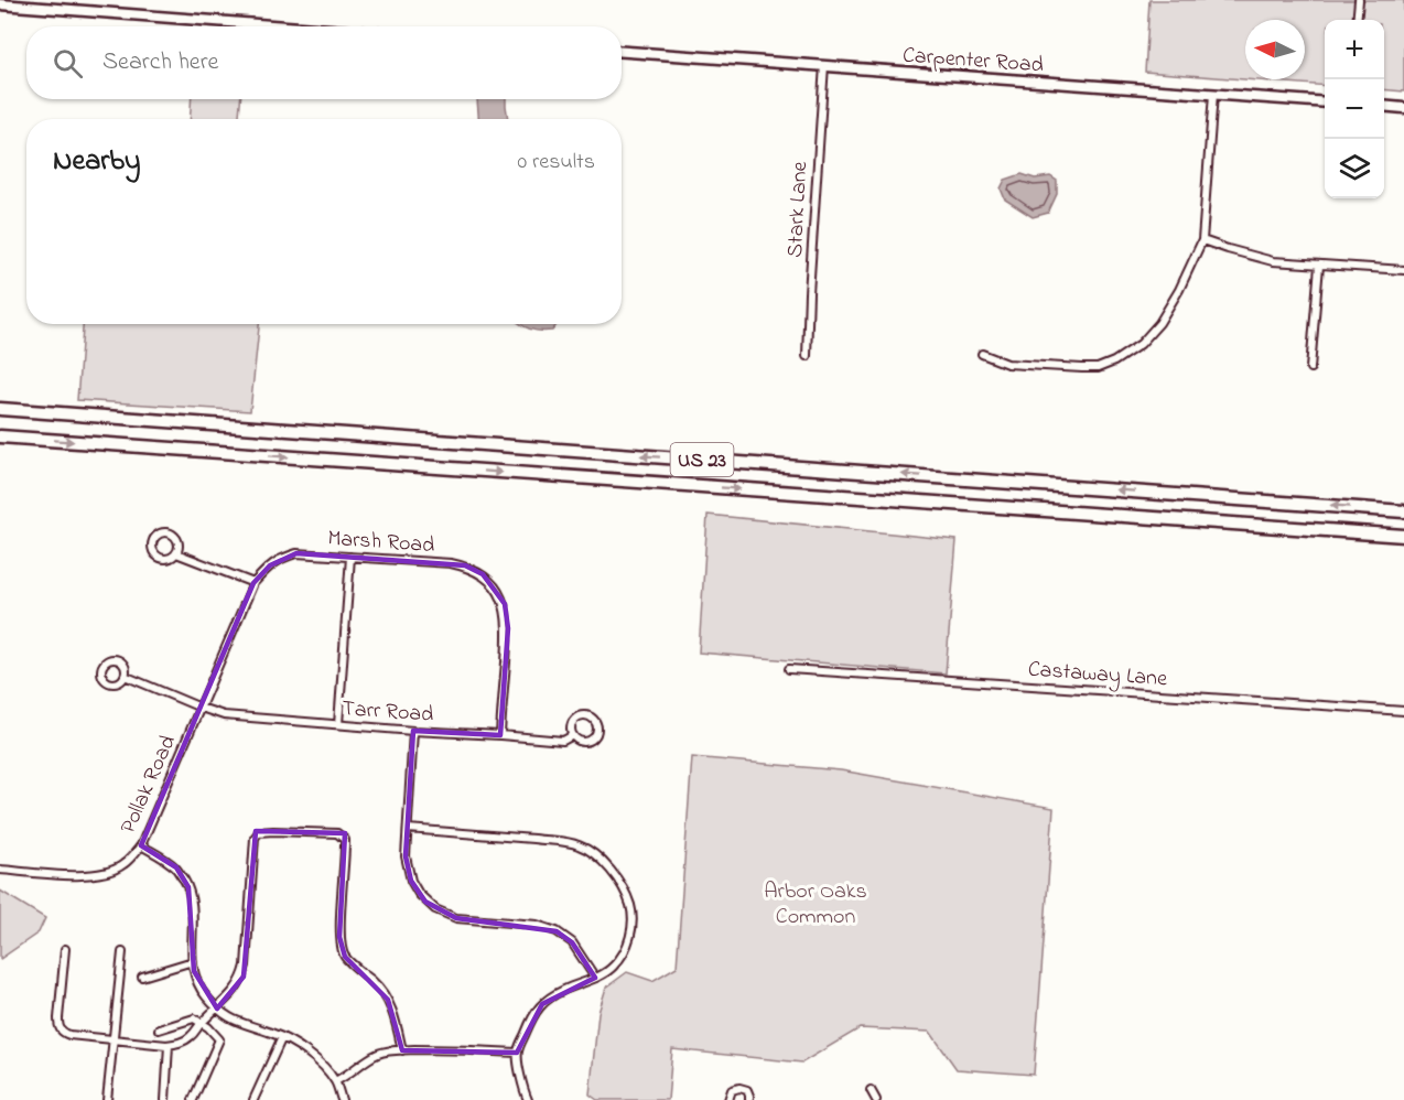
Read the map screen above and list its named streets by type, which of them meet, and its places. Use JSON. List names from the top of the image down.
{
  "streets": {
    "highway": ["US 23"],
    "main road": ["Carpenter Road"],
    "street": [
      "Stark Lane",
      "Marsh Road",
      "Castaway Lane",
      "Tarr Road",
      "Pollak Road"
    ]
  },
  "crossings": [
    ["Carpenter Road", "Stark Lane"],
    ["Marsh Road", "Tarr Road"],
    ["Marsh Road", "Pollak Road"],
    ["Tarr Road", "Pollak Road"]
  ],
  "parks": ["Arbor Oaks Common"],
  "north": "left",
  "page": {
    "map_buttons": ["+", "−"],
    "search": "Search here",
    "heading": ["Nearby", "0 results"]
  }
}
